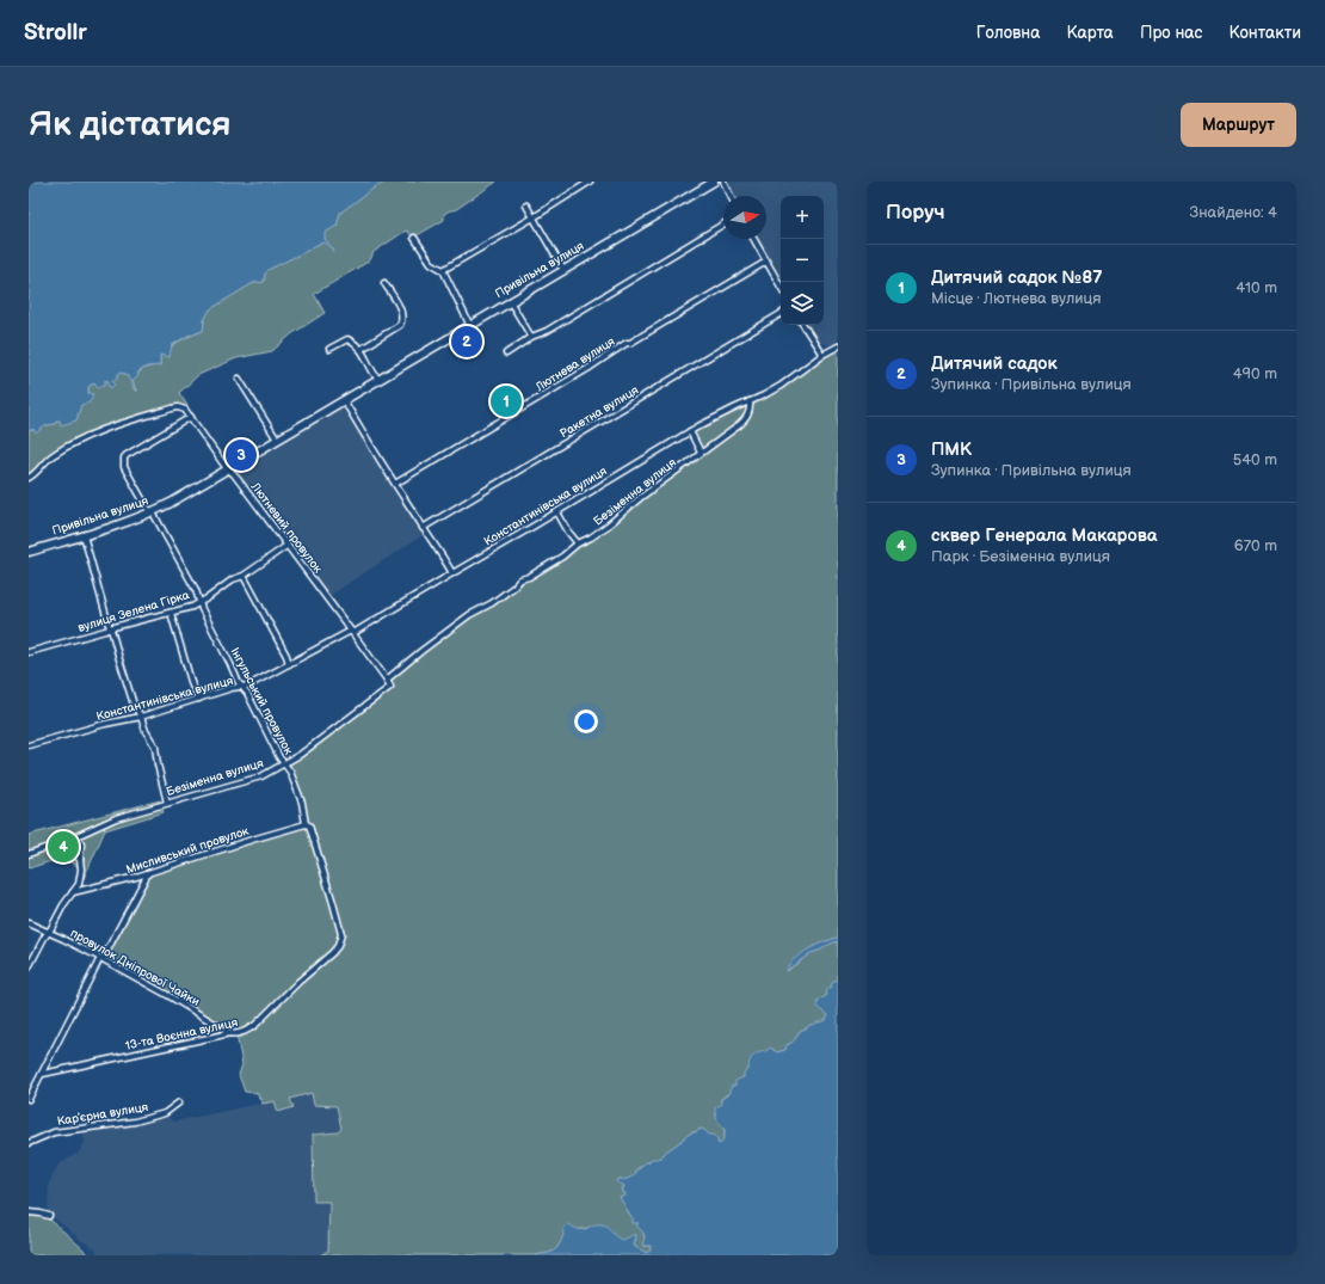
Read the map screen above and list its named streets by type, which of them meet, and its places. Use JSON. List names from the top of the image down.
{
  "streets": {
    "street": [
      "Привільна вулиця",
      "Лютнева вулиця",
      "Ракетна вулиця",
      "Безіменна вулиця",
      "Константинівська вулиця",
      "Лютневий провулок",
      "вулиця Зелена Гірка",
      "Інгульський провулок",
      "Мисливський провулок",
      "провулок Дніпрової Чайки",
      "13-та Воєнна вулиця",
      "Карʼєрна вулиця"
    ]
  },
  "crossings": [
    ["Привільна вулиця", "Лютневий провулок"],
    ["Привільна вулиця", "Інгульський провулок"],
    ["Безіменна вулиця", "Константинівська вулиця"],
    ["Безіменна вулиця", "Лютневий провулок"],
    ["Безіменна вулиця", "Інгульський провулок"],
    ["Константинівська вулиця", "Лютневий провулок"],
    ["Константинівська вулиця", "Інгульський провулок"],
    ["Лютневий провулок", "вулиця Зелена Гірка"],
    ["Лютневий провулок", "Інгульський провулок"],
    ["вулиця Зелена Гірка", "Інгульський провулок"],
    ["Інгульський провулок", "Мисливський провулок"],
    ["Інгульський провулок", "13-та Воєнна вулиця"],
    ["провулок Дніпрової Чайки", "13-та Воєнна вулиця"]
  ],
  "north": "right",
  "page": {
    "header": "Strollr",
    "nav": [
      "Головна",
      "Карта",
      "Про нас",
      "Контакти"
    ],
    "buttons": "Маршрут",
    "title": "Як дістатися",
    "heading": ["Поруч", "Знайдено: 4"],
    "map_buttons": ["+", "−"],
    "list": [
      {
        "mark": "1",
        "name": "Дитячий садок №87",
        "note": "Місце · Лютнева вулиця",
        "value": "410 m"
      },
      {
        "mark": "2",
        "name": "Дитячий садок",
        "note": "Зупинка · Привільна вулиця",
        "value": "490 m"
      },
      {
        "mark": "3",
        "name": "ПМК",
        "note": "Зупинка · Привільна вулиця",
        "value": "540 m"
      },
      {
        "mark": "4",
        "name": "сквер Генерала Макарова",
        "note": "Парк · Безіменна вулиця",
        "value": "670 m"
      }
    ],
    "pins": [
      "2",
      "1",
      "3",
      "4"
    ]
  }
}
